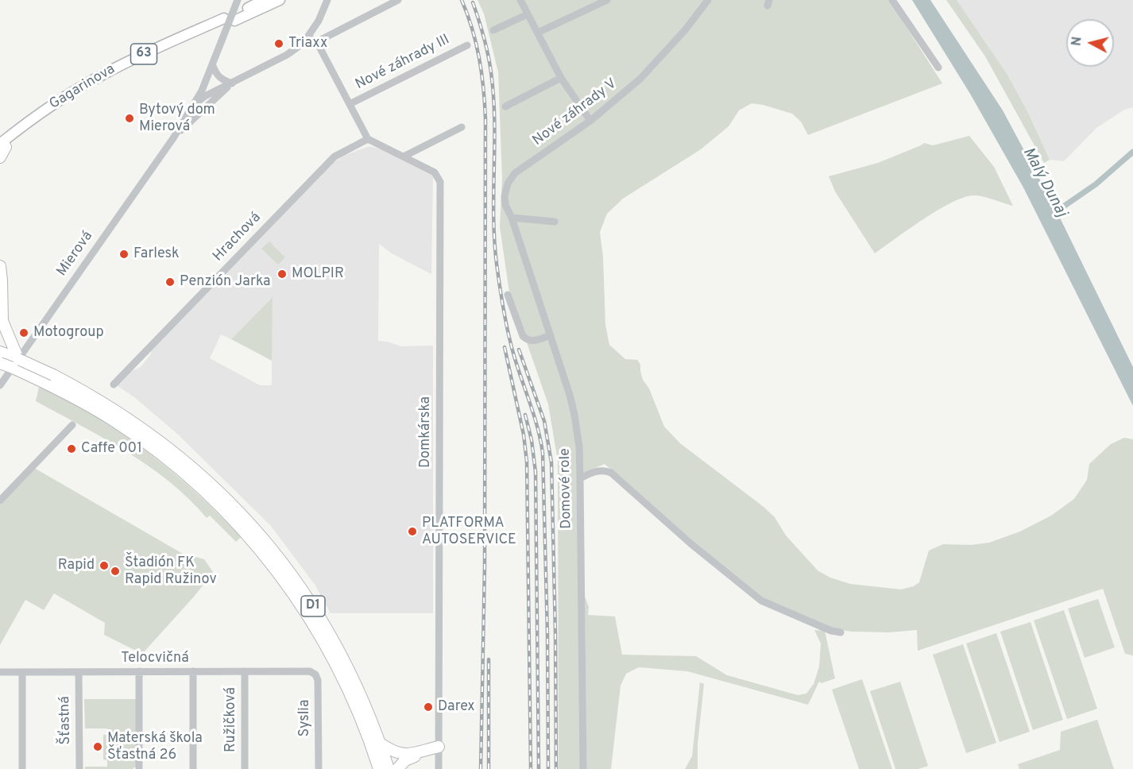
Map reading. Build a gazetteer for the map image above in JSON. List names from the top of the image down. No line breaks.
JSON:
{"streets":{"highway":["D1"],"main road":["63","Gagarinova"],"street":["Nové záhrady III","Nové záhrady V","Hrachová","Mierová","Domkárska","Domové role","Telocvičná","Syslia","Ružičková","Šťastná"]},"crossings":[["Nové záhrady V","Domové role"],["Hrachová","Domkárska"],["Telocvičná","Syslia"],["Telocvičná","Ružičková"],["Telocvičná","Šťastná"]],"water":["Malý Dunaj"],"places":["Triaxx","Bytový dom Mierová","Farlesk","MOLPIR","Penzión Jarka","Motogroup","Caffe 001","PLATFORMA AUTOSERVICE","Rapid","Štadión FK Rapid Ružinov","Darex","Materská škola Šťastná 26"],"north":"left"}
